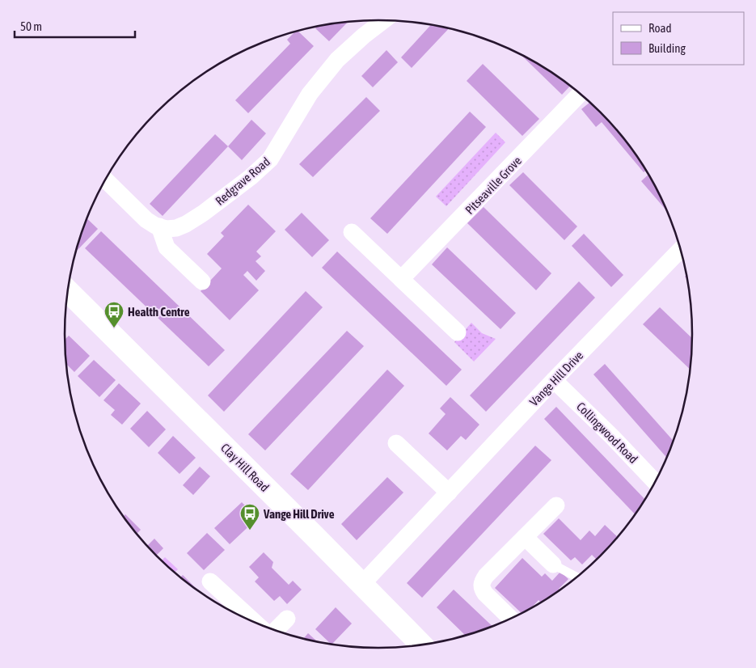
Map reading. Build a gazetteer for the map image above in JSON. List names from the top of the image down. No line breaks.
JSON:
{"streets":{"street":["Redgrave Road","Pitseaville Grove","Vange Hill Drive","Collingwood Road","Clay Hill Road"]},"crossings":[["Vange Hill Drive","Collingwood Road"],["Vange Hill Drive","Clay Hill Road"]],"places":{"bus stop":["Health Centre","Vange Hill Drive"]},"legend":["Road","Building"],"scale_bar":"50 m"}
